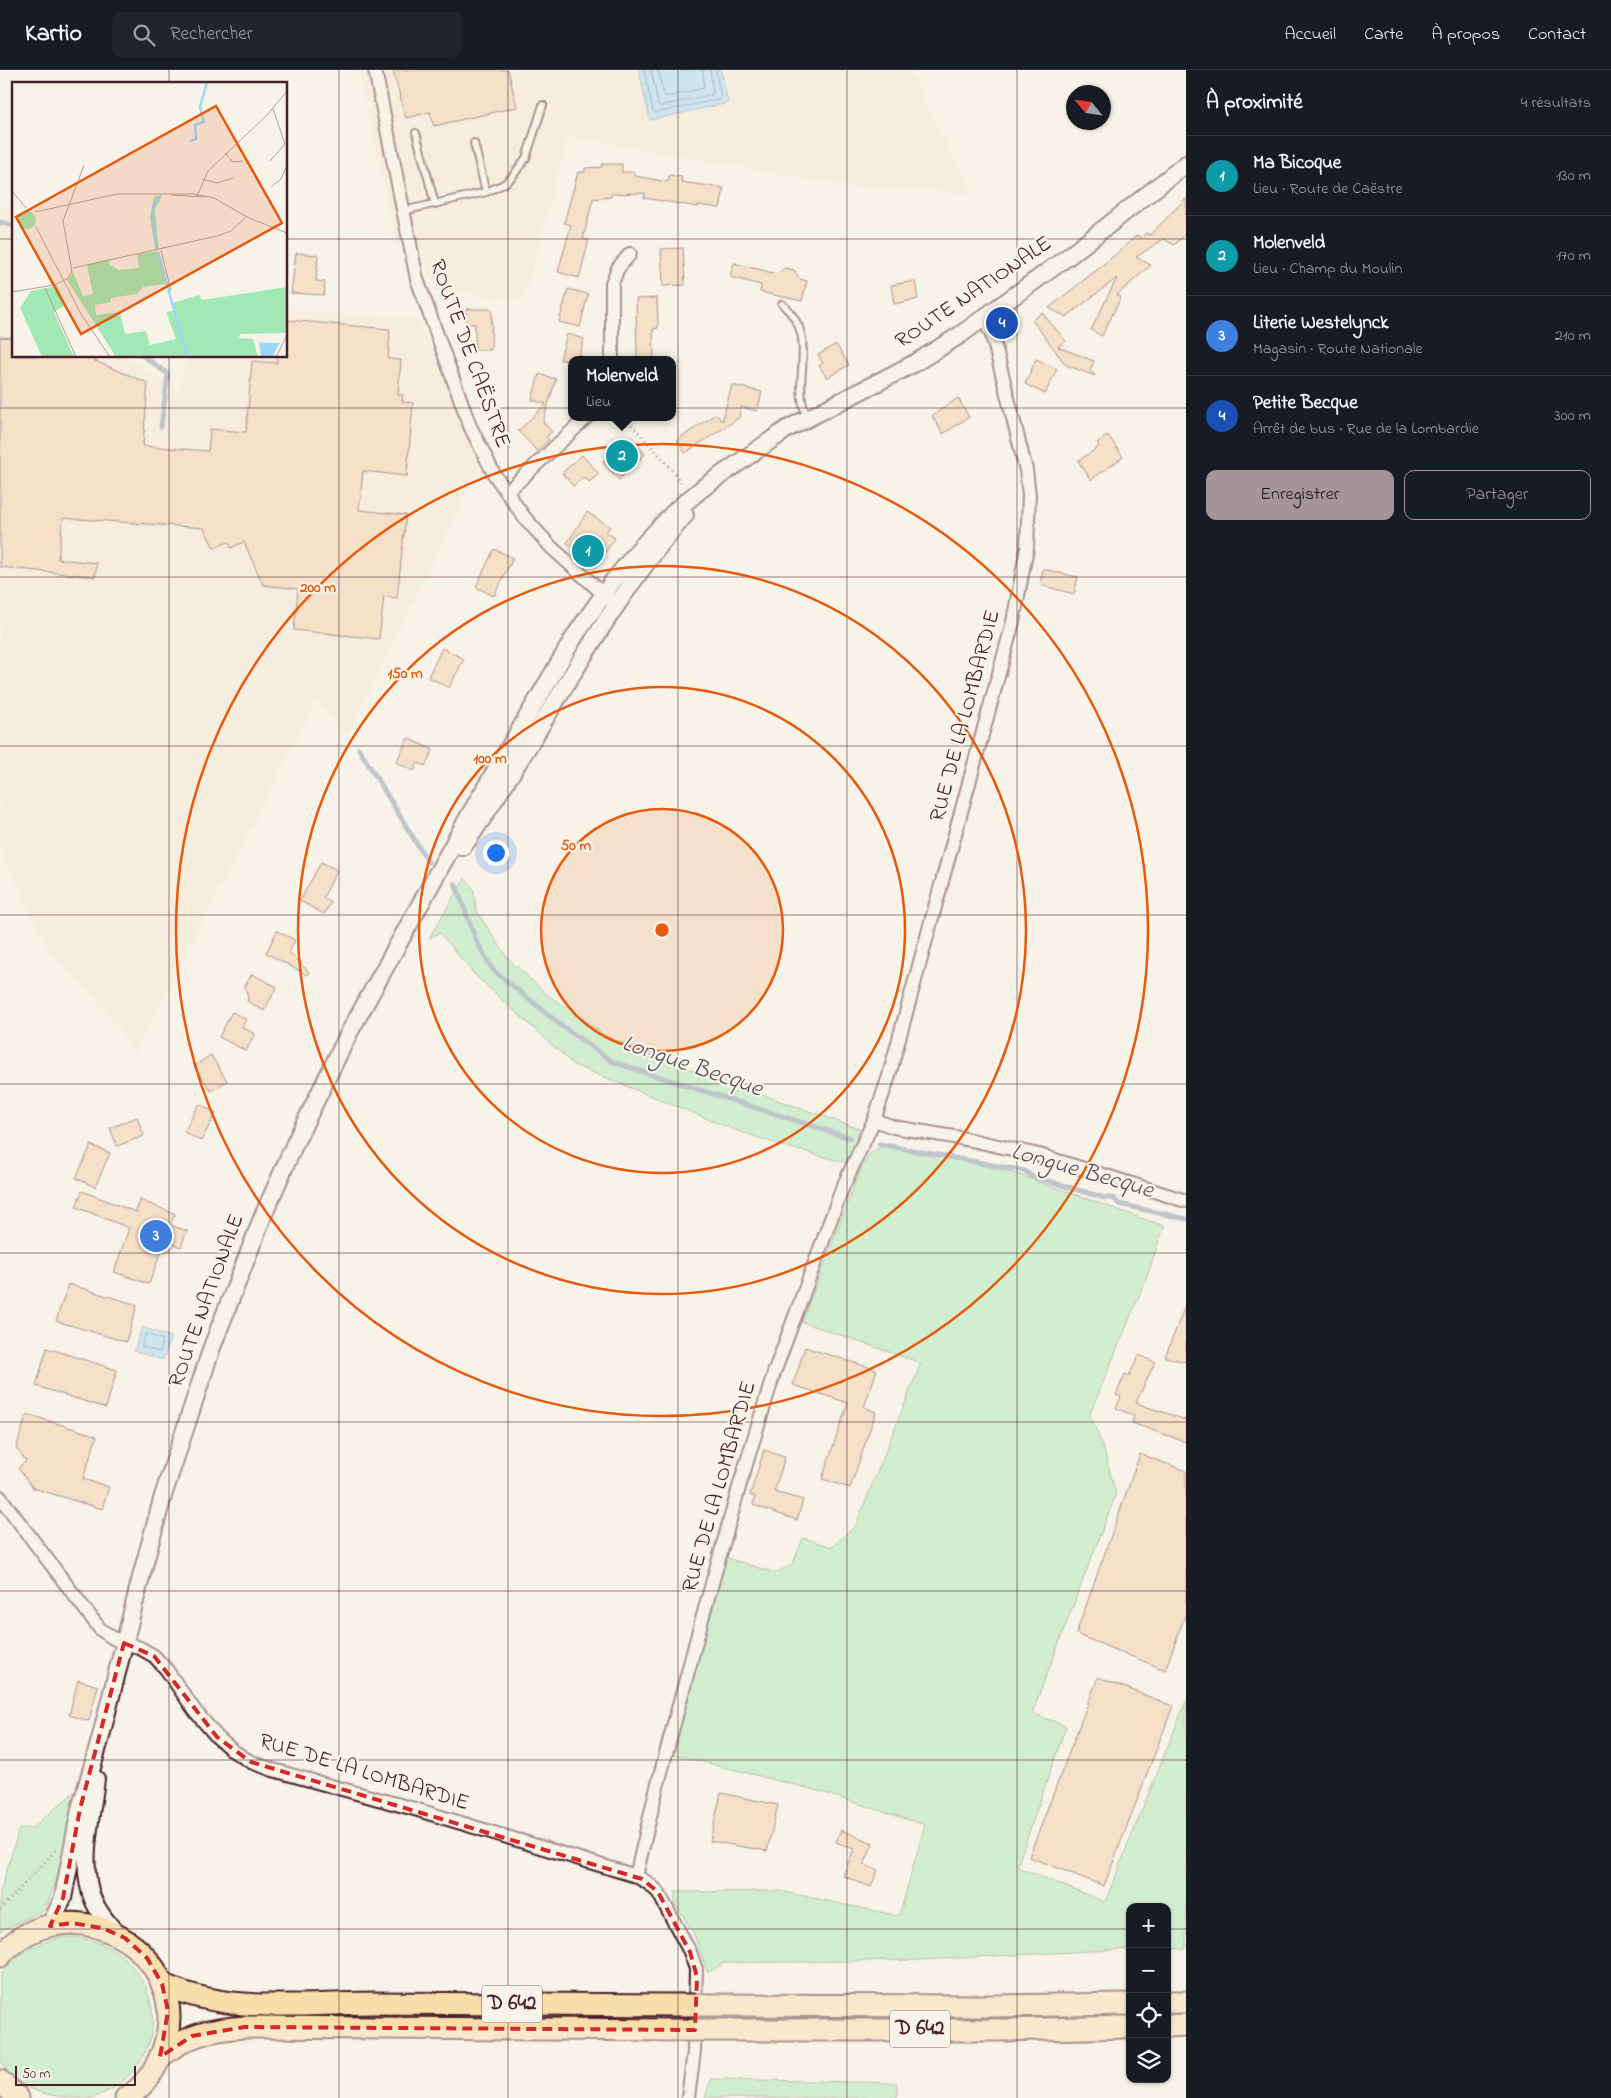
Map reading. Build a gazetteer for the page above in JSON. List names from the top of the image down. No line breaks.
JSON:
{"streets":{"highway":["D 642"],"street":["ROUTE NATIONALE","ROUTE DE CAËSTRE","RUE DE LA LOMBARDIE"]},"crossings":[["ROUTE NATIONALE","ROUTE DE CAËSTRE"],["ROUTE NATIONALE","RUE DE LA LOMBARDIE"]],"water":["Longue Becque"],"scale_bar":"50 m","north":"top left","page":{"header":"Kartio","search":"Rechercher","nav":["Accueil","Carte","À propos","Contact"],"heading":["À proximité","4 résultats"],"list":[{"mark":"1","name":"Ma Bicoque","note":"Lieu · Route de Caëstre","value":"130 m"},{"mark":"2","name":"Molenveld","note":"Lieu · Champ du Moulin","value":"170 m"},{"mark":"3","name":"Literie Westelynck","note":"Magasin · Route Nationale","value":"210 m"},{"mark":"4","name":"Petite Becque","note":"Arrêt de bus · Rue de la Lombardie","value":"300 m"}],"pins":["4","2","1","3"],"popup":["Molenveld","Lieu"],"buttons":["Enregistrer","Partager"],"map_buttons":["+","−"],"scale":"50 m"},"rings":["200 m","150 m","100 m","50 m"]}
